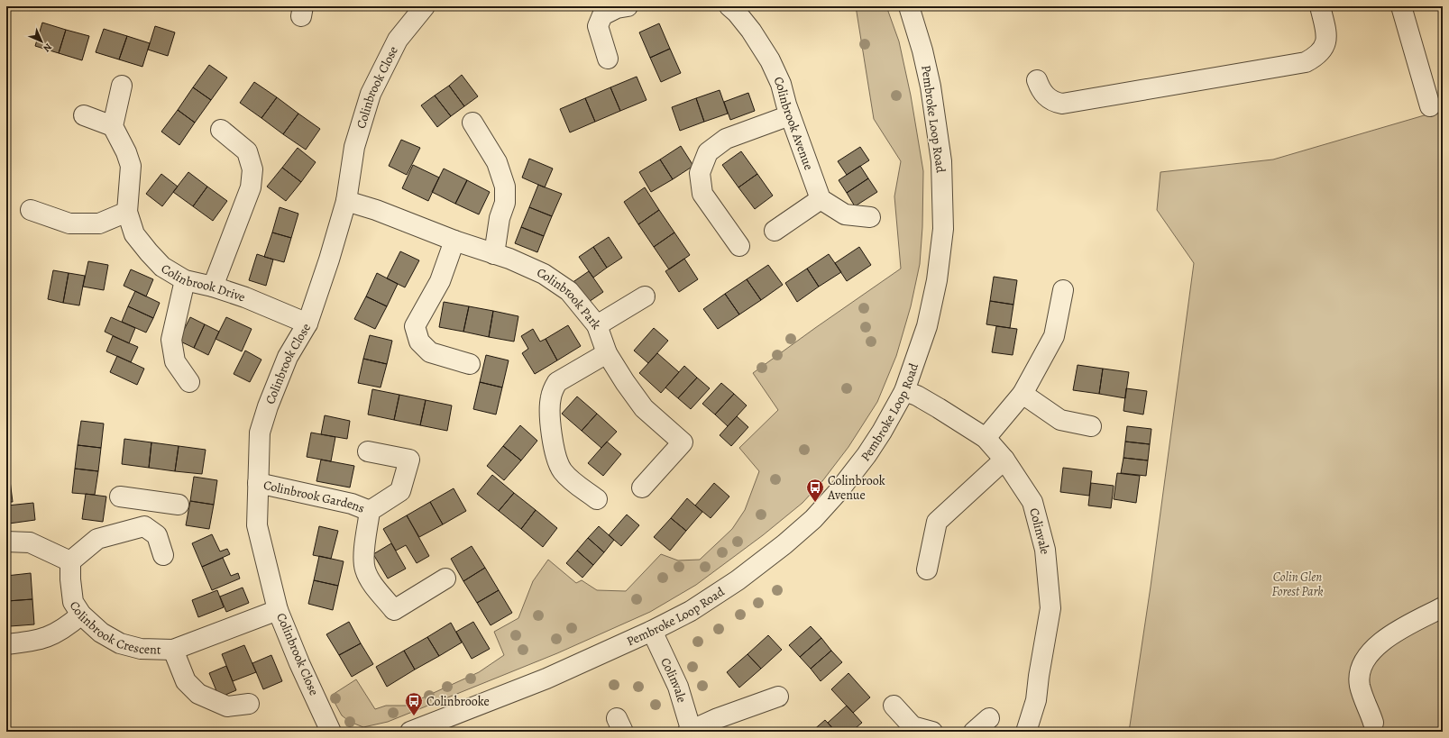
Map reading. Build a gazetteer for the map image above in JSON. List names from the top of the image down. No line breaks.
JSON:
{"streets":{"street":["Colinbrook Close","Pembroke Loop Road","Colinbrook Avenue","Colinbrook Drive","Colinbrook Park","Colinbrook Gardens","Colinvale","Colinbrook Crescent"]},"crossings":[["Colinbrook Close","Colinbrook Drive"],["Colinbrook Close","Colinbrook Park"],["Colinbrook Close","Colinbrook Gardens"],["Colinbrook Close","Colinbrook Crescent"],["Pembroke Loop Road","Colinvale"]],"parks":["Colin Glen Forest Park"],"places":{"bus stop":["Colinbrook Avenue","Colinbrooke"]},"north":"bottom right"}
